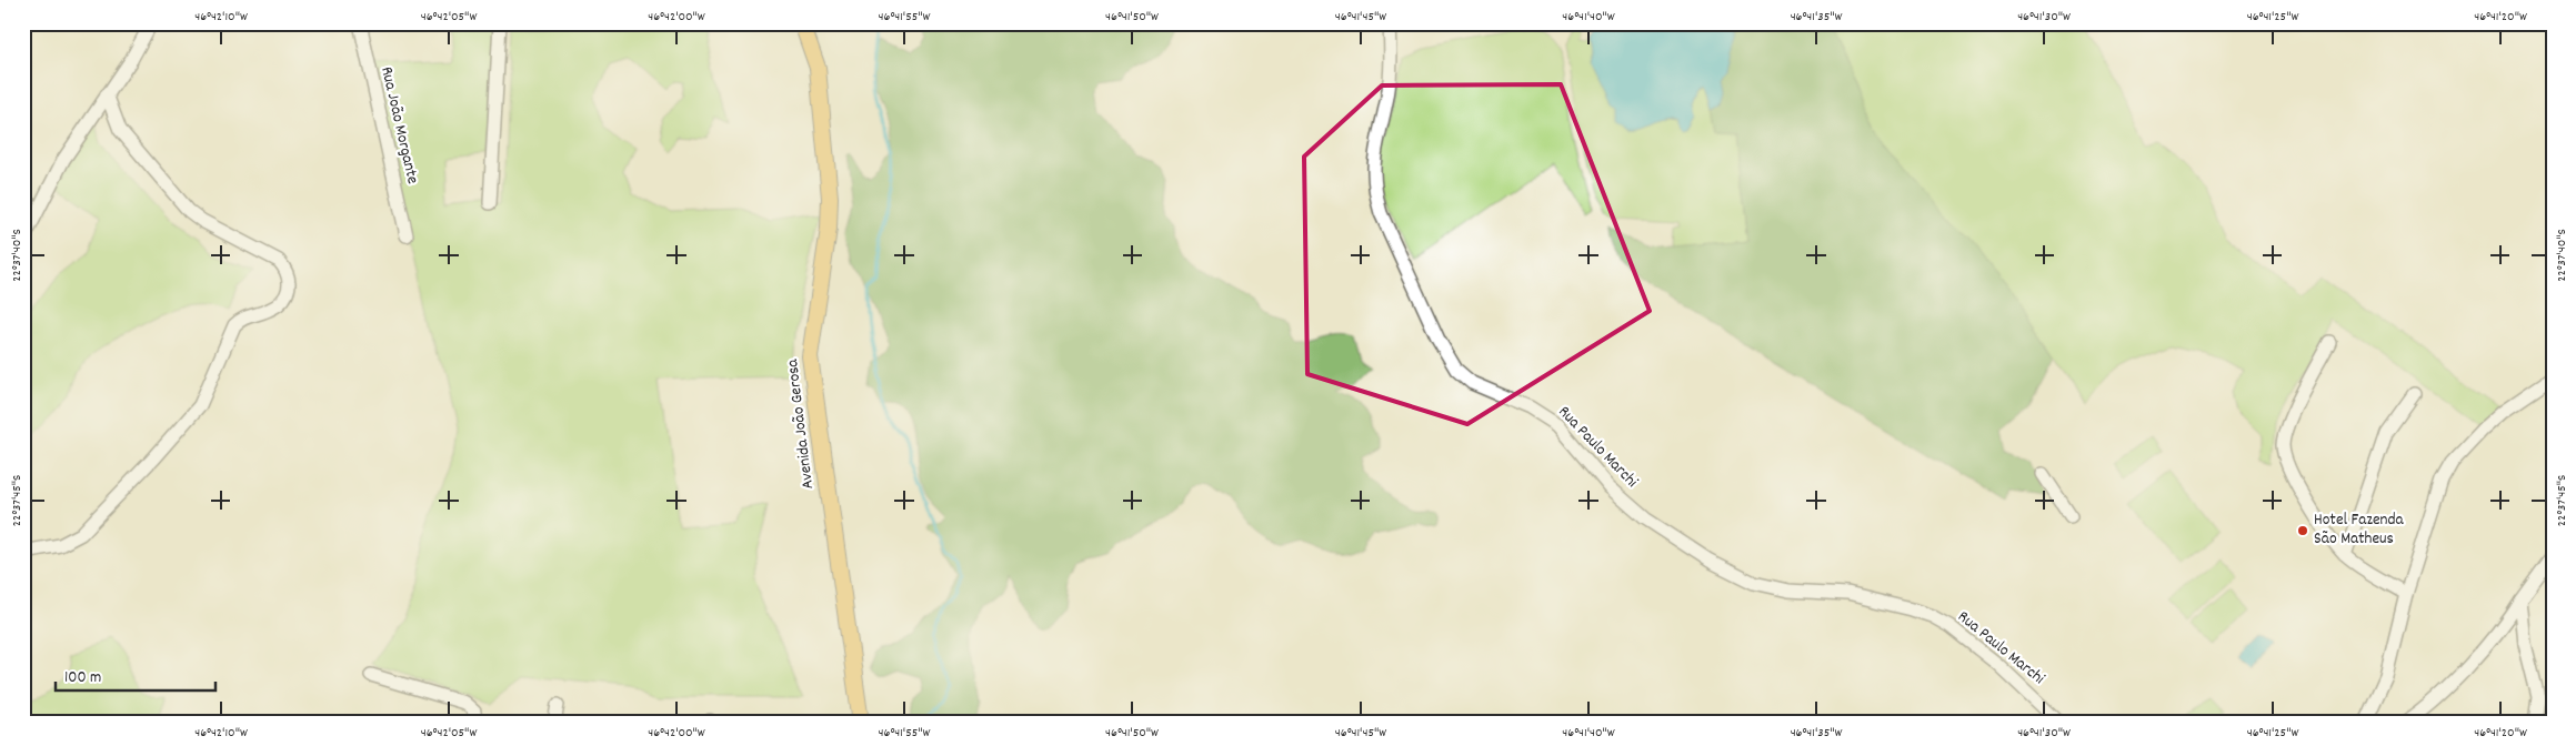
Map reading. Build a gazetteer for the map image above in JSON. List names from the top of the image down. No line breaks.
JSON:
{"streets":{"main road":["Avenida João Gerosa"],"street":["Rua João Morgante","Rua Paulo Marchi"]},"places":["Hotel Fazenda São Matheus"],"scale_bar":"100 m","coordinates":["46°42'10\"W","46°42'05\"W","46°42'00\"W","46°41'55\"W","46°41'50\"W","46°41'45\"W","46°41'40\"W","46°41'35\"W","46°41'30\"W","46°41'25\"W","46°41'20\"W","22°37'40\"S","22°37'45\"S"]}
